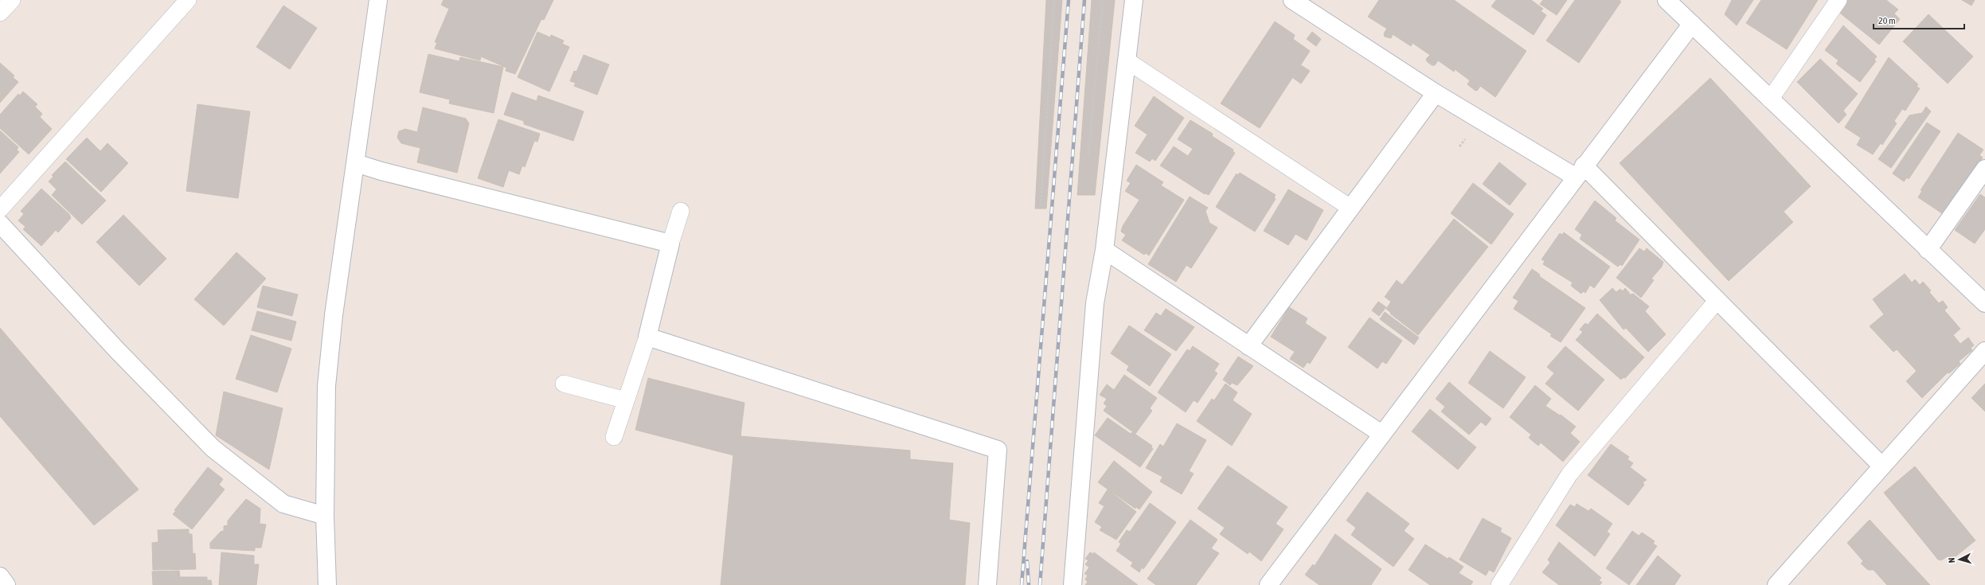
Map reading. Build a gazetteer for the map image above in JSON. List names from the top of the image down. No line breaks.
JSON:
{"scale_bar":"20 m","north":"left"}
